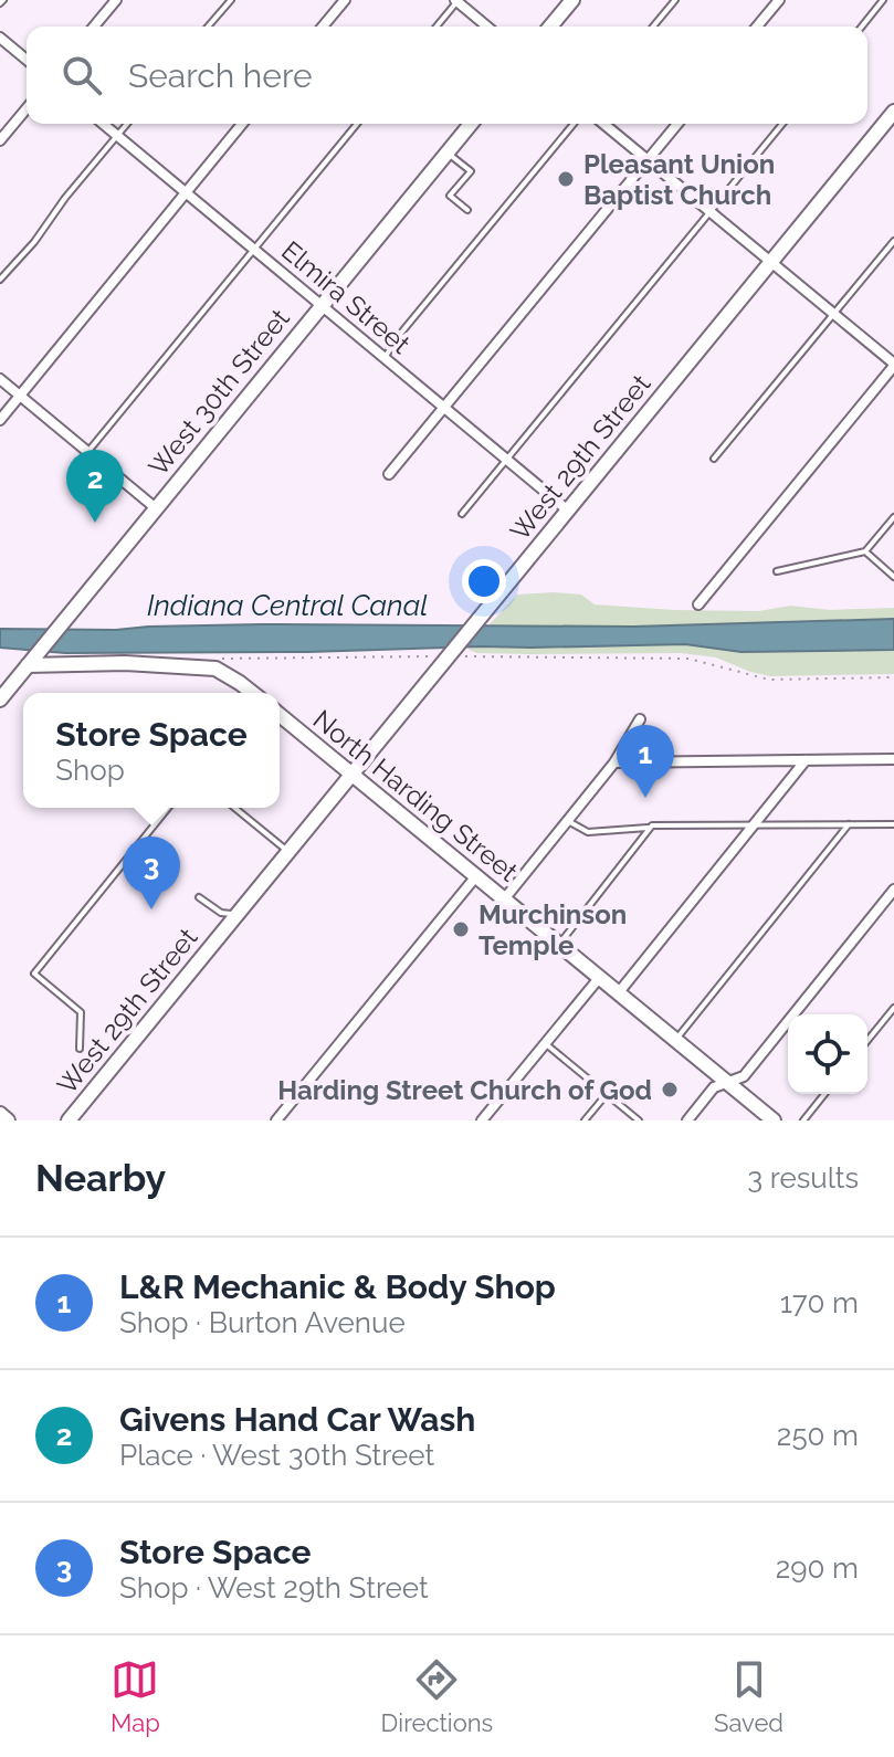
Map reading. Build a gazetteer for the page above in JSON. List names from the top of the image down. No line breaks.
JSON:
{"streets":{"main road":["West 30th Street","West 29th Street","North Harding Street"],"street":["Elmira Street"]},"crossings":[["Elmira Street","West 30th Street"],["Elmira Street","West 29th Street"],["West 29th Street","North Harding Street"]],"water":["Indiana Central Canal"],"places":["Pleasant Union Baptist Church","Murchinson Temple","Harding Street Church of God"],"page":{"search":"Search here","pins":["2","1","3"],"popup":["Store Space","Shop"],"heading":["Nearby","3 results"],"list":[{"mark":"1","name":"L&R Mechanic & Body Shop","note":"Shop · Burton Avenue","value":"170 m"},{"mark":"2","name":"Givens Hand Car Wash","note":"Place · West 30th Street","value":"250 m"},{"mark":"3","name":"Store Space","note":"Shop · West 29th Street","value":"290 m"}],"nav":["Map","Directions","Saved"]}}
